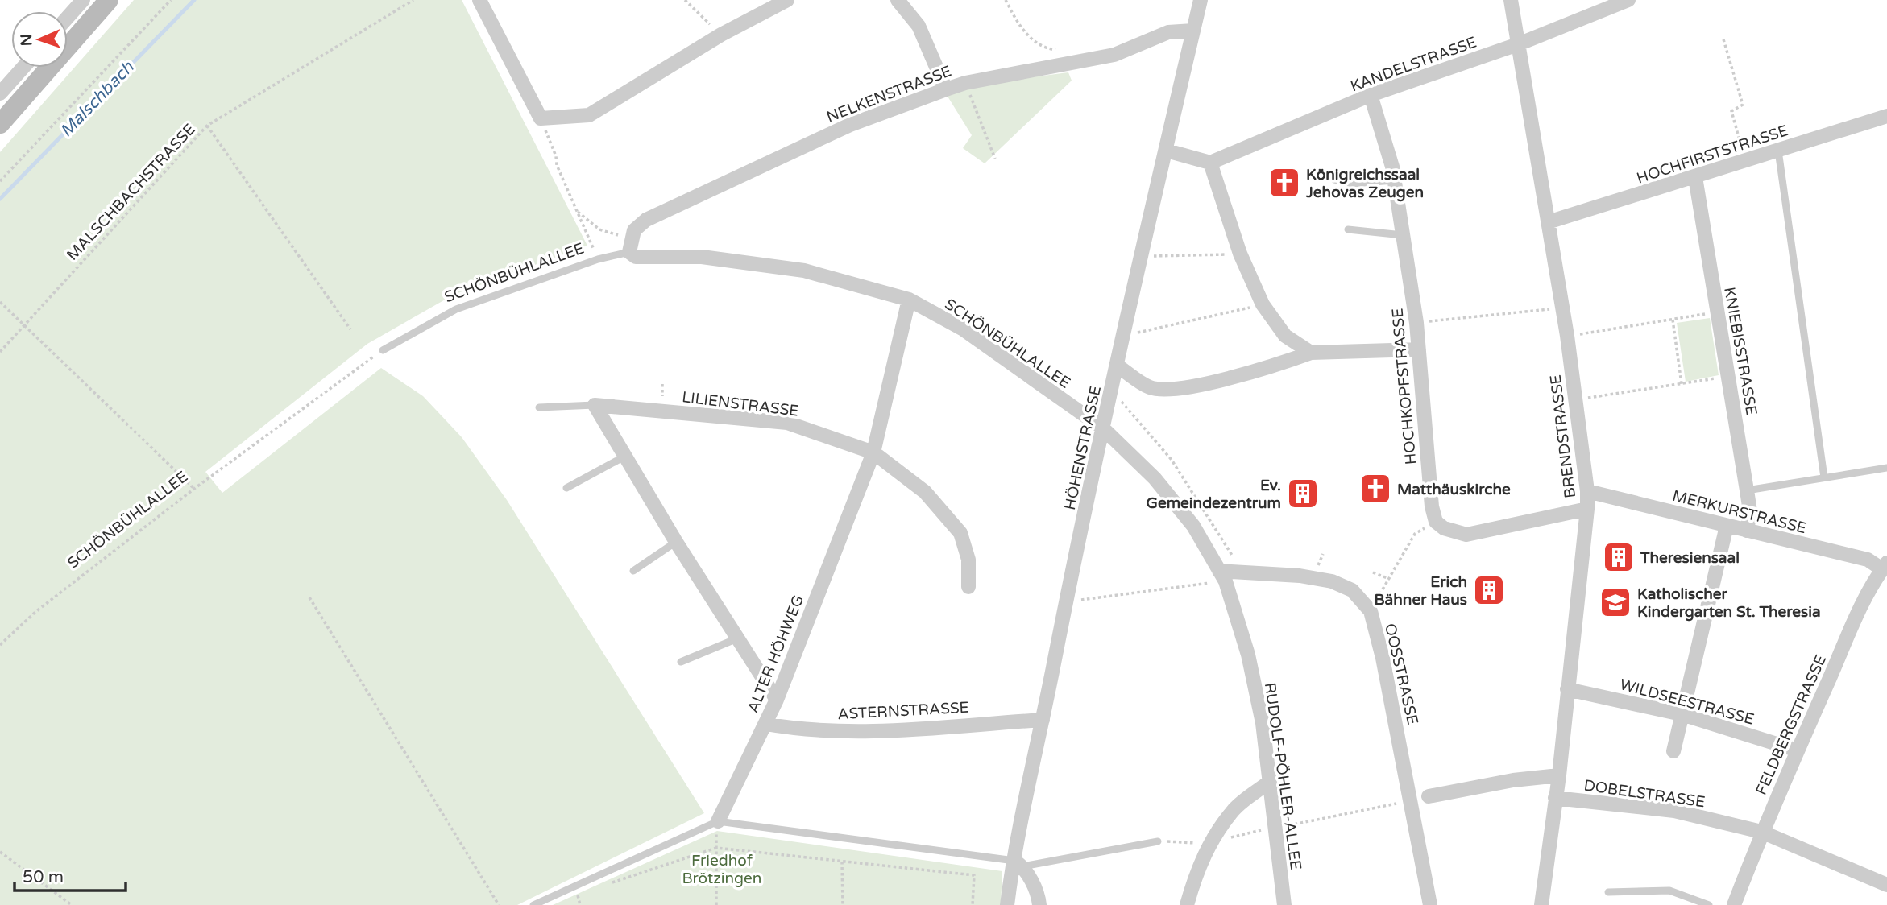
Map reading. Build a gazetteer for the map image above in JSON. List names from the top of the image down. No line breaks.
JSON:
{"streets":{"street":["KANDELSTRASSE","NELKENSTRASSE","HOCHFIRSTSTRASSE","SCHÖNBÜHLALLEE","KNIEBISSTRASSE","HOCHKOPFSTRASSE","LILIENSTRASSE","BRENDSTRASSE","HÖHENSTRASSE","MERKURSTRASSE","ALTER HÖHWEG","OOSSTRASSE","WILDSEESTRASSE","ASTERNSTRASSE","FELDBERGSTRASSE","RUDOLF-PÖHLER-ALLEE","DOBELSTRASSE"],"path":["MALSCHBACHSTRASSE"]},"crossings":[["KANDELSTRASSE","HOCHKOPFSTRASSE"],["KANDELSTRASSE","BRENDSTRASSE"],["NELKENSTRASSE","SCHÖNBÜHLALLEE"],["NELKENSTRASSE","HÖHENSTRASSE"],["HOCHFIRSTSTRASSE","KNIEBISSTRASSE"],["HOCHFIRSTSTRASSE","BRENDSTRASSE"],["SCHÖNBÜHLALLEE","HÖHENSTRASSE"],["SCHÖNBÜHLALLEE","ALTER HÖHWEG"],["SCHÖNBÜHLALLEE","RUDOLF-PÖHLER-ALLEE"],["KNIEBISSTRASSE","MERKURSTRASSE"],["LILIENSTRASSE","ALTER HÖHWEG"],["BRENDSTRASSE","MERKURSTRASSE"],["BRENDSTRASSE","WILDSEESTRASSE"],["BRENDSTRASSE","DOBELSTRASSE"],["HÖHENSTRASSE","ASTERNSTRASSE"],["HÖHENSTRASSE","RUDOLF-PÖHLER-ALLEE"],["MERKURSTRASSE","FELDBERGSTRASSE"],["ALTER HÖHWEG","ASTERNSTRASSE"],["OOSSTRASSE","RUDOLF-PÖHLER-ALLEE"],["WILDSEESTRASSE","FELDBERGSTRASSE"],["FELDBERGSTRASSE","DOBELSTRASSE"]],"water":["Malschbach"],"parks":["Friedhof Brötzingen"],"places":{"church":["Königreichssaal Jehovas Zeugen","Matthäuskirche"],"building":["Ev. Gemeindezentrum","Theresiensaal","Erich Bähner Haus"],"school or university":["Katholischer Kindergarten St. Theresia"]},"scale_bar":"50 m","north":"left"}
